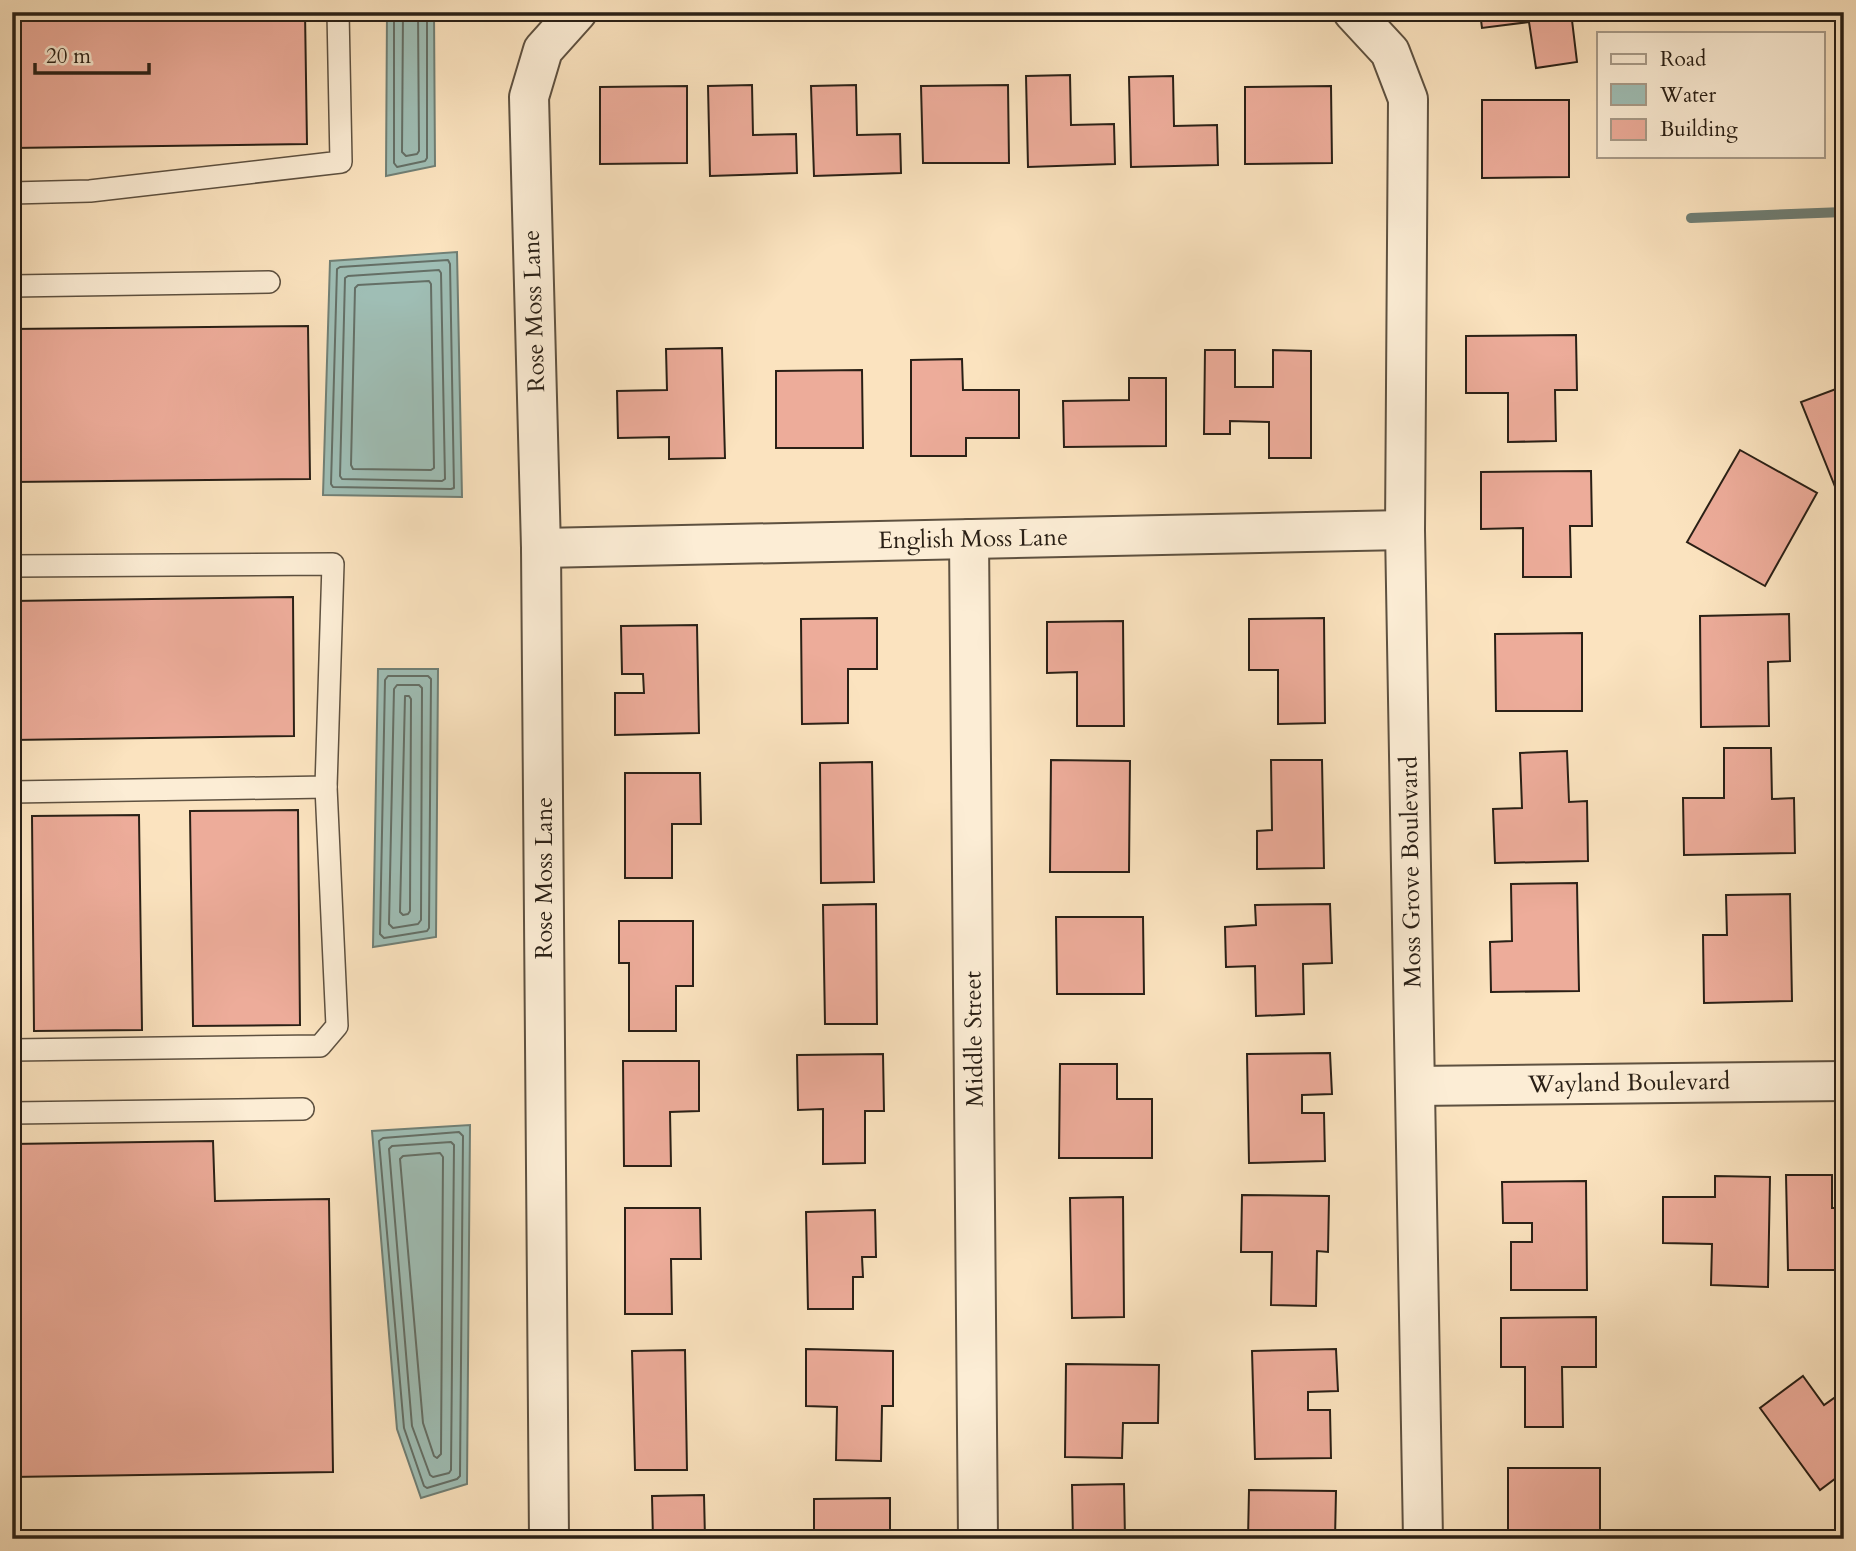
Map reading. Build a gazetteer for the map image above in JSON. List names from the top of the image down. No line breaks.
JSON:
{"streets":{"street":["Rose Moss Lane","English Moss Lane","Moss Grove Boulevard","Middle Street","Wayland Boulevard"]},"crossings":[["Rose Moss Lane","English Moss Lane"],["English Moss Lane","Moss Grove Boulevard"],["English Moss Lane","Middle Street"],["Moss Grove Boulevard","Wayland Boulevard"]],"legend":["Road","Water","Building"],"scale_bar":"20 m"}
